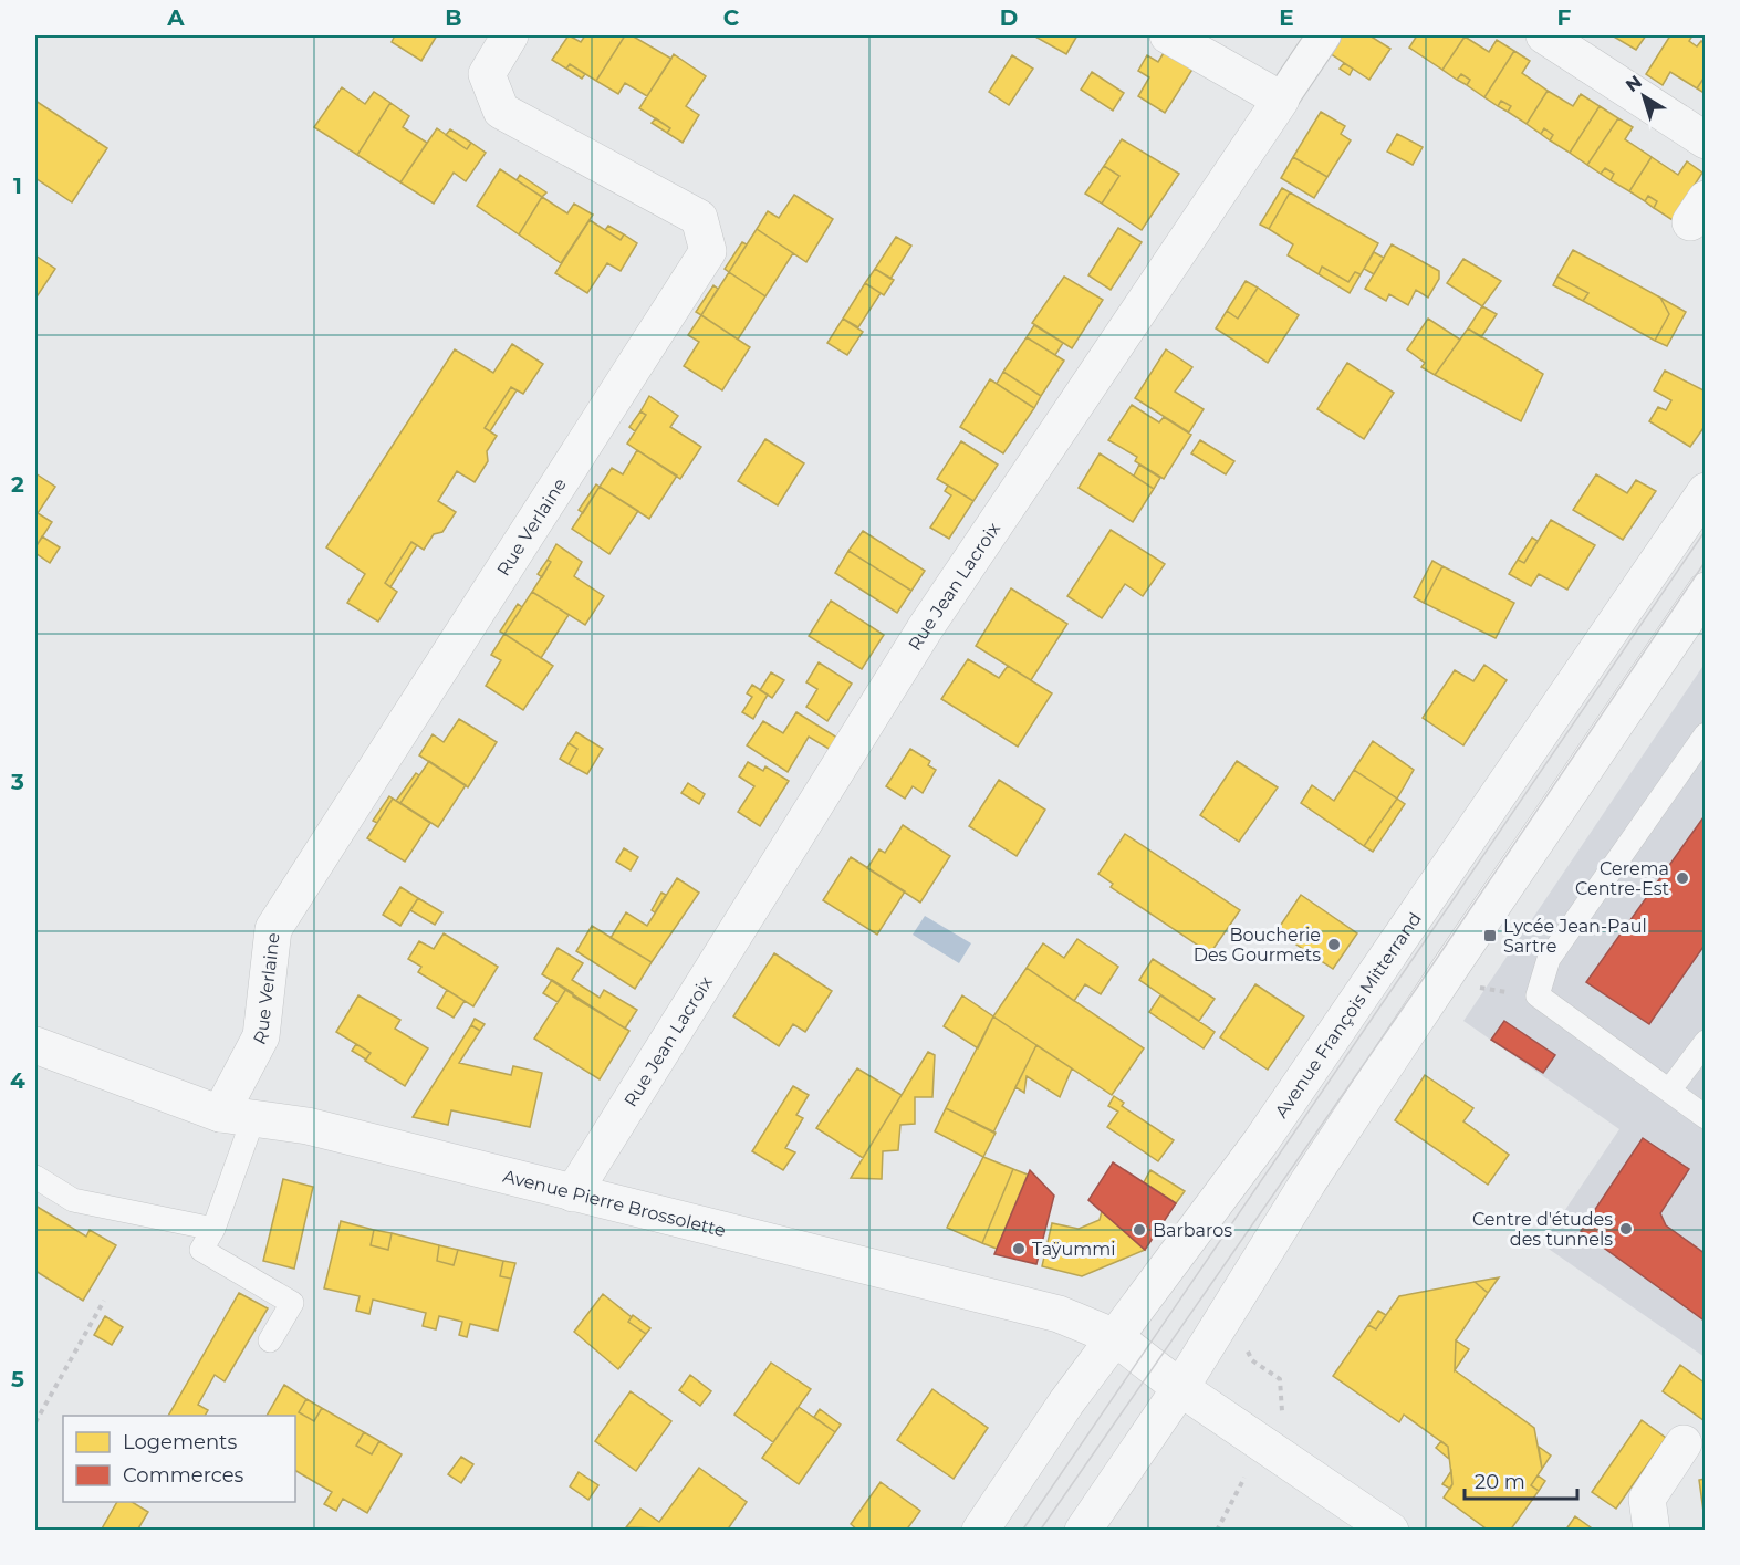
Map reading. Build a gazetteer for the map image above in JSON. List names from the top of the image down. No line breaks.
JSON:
{"streets":{"street":["Rue Verlaine","Rue Jean Lacroix","Avenue François Mitterrand","Avenue Pierre Brossolette"]},"crossings":[["Rue Verlaine","Avenue Pierre Brossolette"],["Rue Jean Lacroix","Avenue Pierre Brossolette"],["Avenue François Mitterrand","Avenue Pierre Brossolette"]],"places":{"other":["Cerema Centre-Est","Boucherie Des Gourmets","Centre d'études des tunnels","Barbaros","Taÿummi"],"transit":["Lycée Jean-Paul Sartre"]},"legend":["Logements","Commerces"],"scale_bar":"20 m","north":"top left","grid":{"columns":["A","B","C","D","E","F"],"rows":["1","2","3","4","5"]}}
